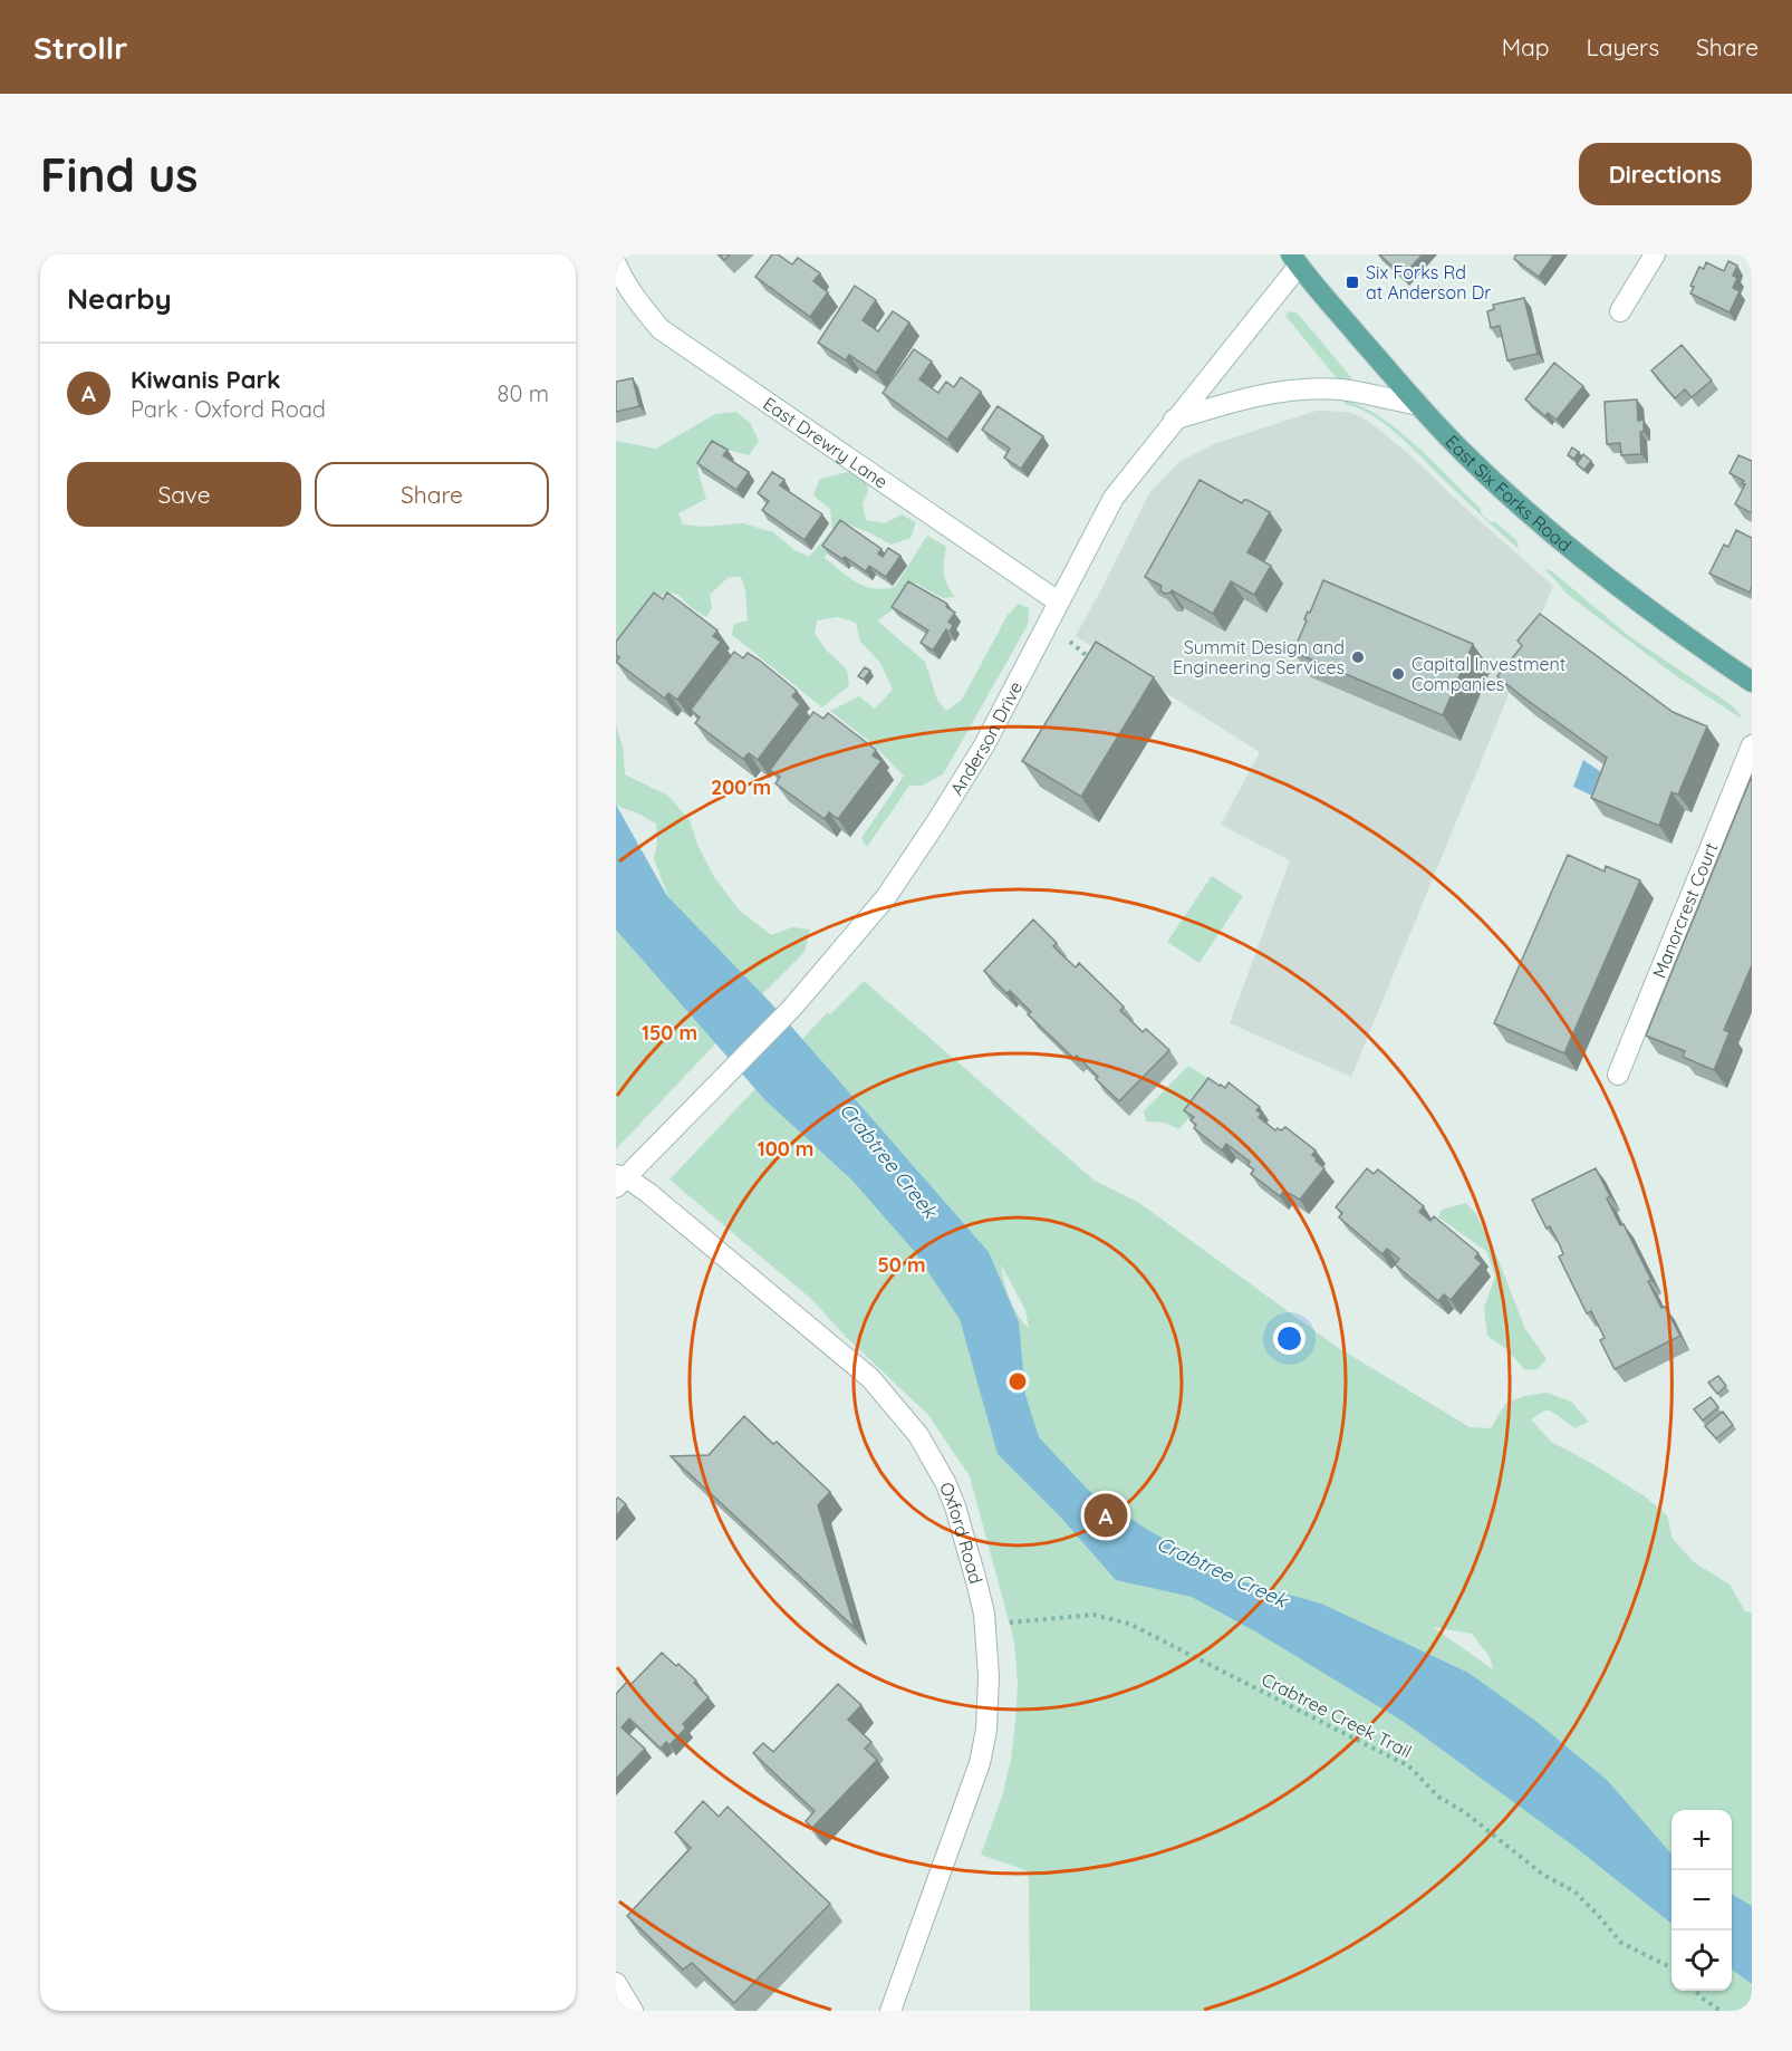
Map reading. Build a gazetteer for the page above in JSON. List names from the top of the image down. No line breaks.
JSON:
{"streets":{"main road":["East Six Forks Road"],"street":["East Drewry Lane","Anderson Drive","Manorcrest Court","Oxford Road"],"path":["Crabtree Creek Trail"]},"crossings":[["East Drewry Lane","Anderson Drive"],["East Six Forks Road","Anderson Drive"],["Anderson Drive","Oxford Road"]],"water":["Crabtree Creek"],"places":{"transit":["Six Forks Rd at Anderson Dr"],"other":["Summit Design and Engineering Services","Capital Investment Companies"]},"page":{"header":"Strollr","nav":["Map","Layers","Share"],"buttons":["Directions",["Save","Share"]],"title":"Find us","heading":"Nearby","list":[{"mark":"A","name":"Kiwanis Park","note":"Park · Oxford Road","value":"80 m"}],"pins":"A","map_buttons":["+","−"]},"rings":["200 m","150 m","100 m","50 m"]}
